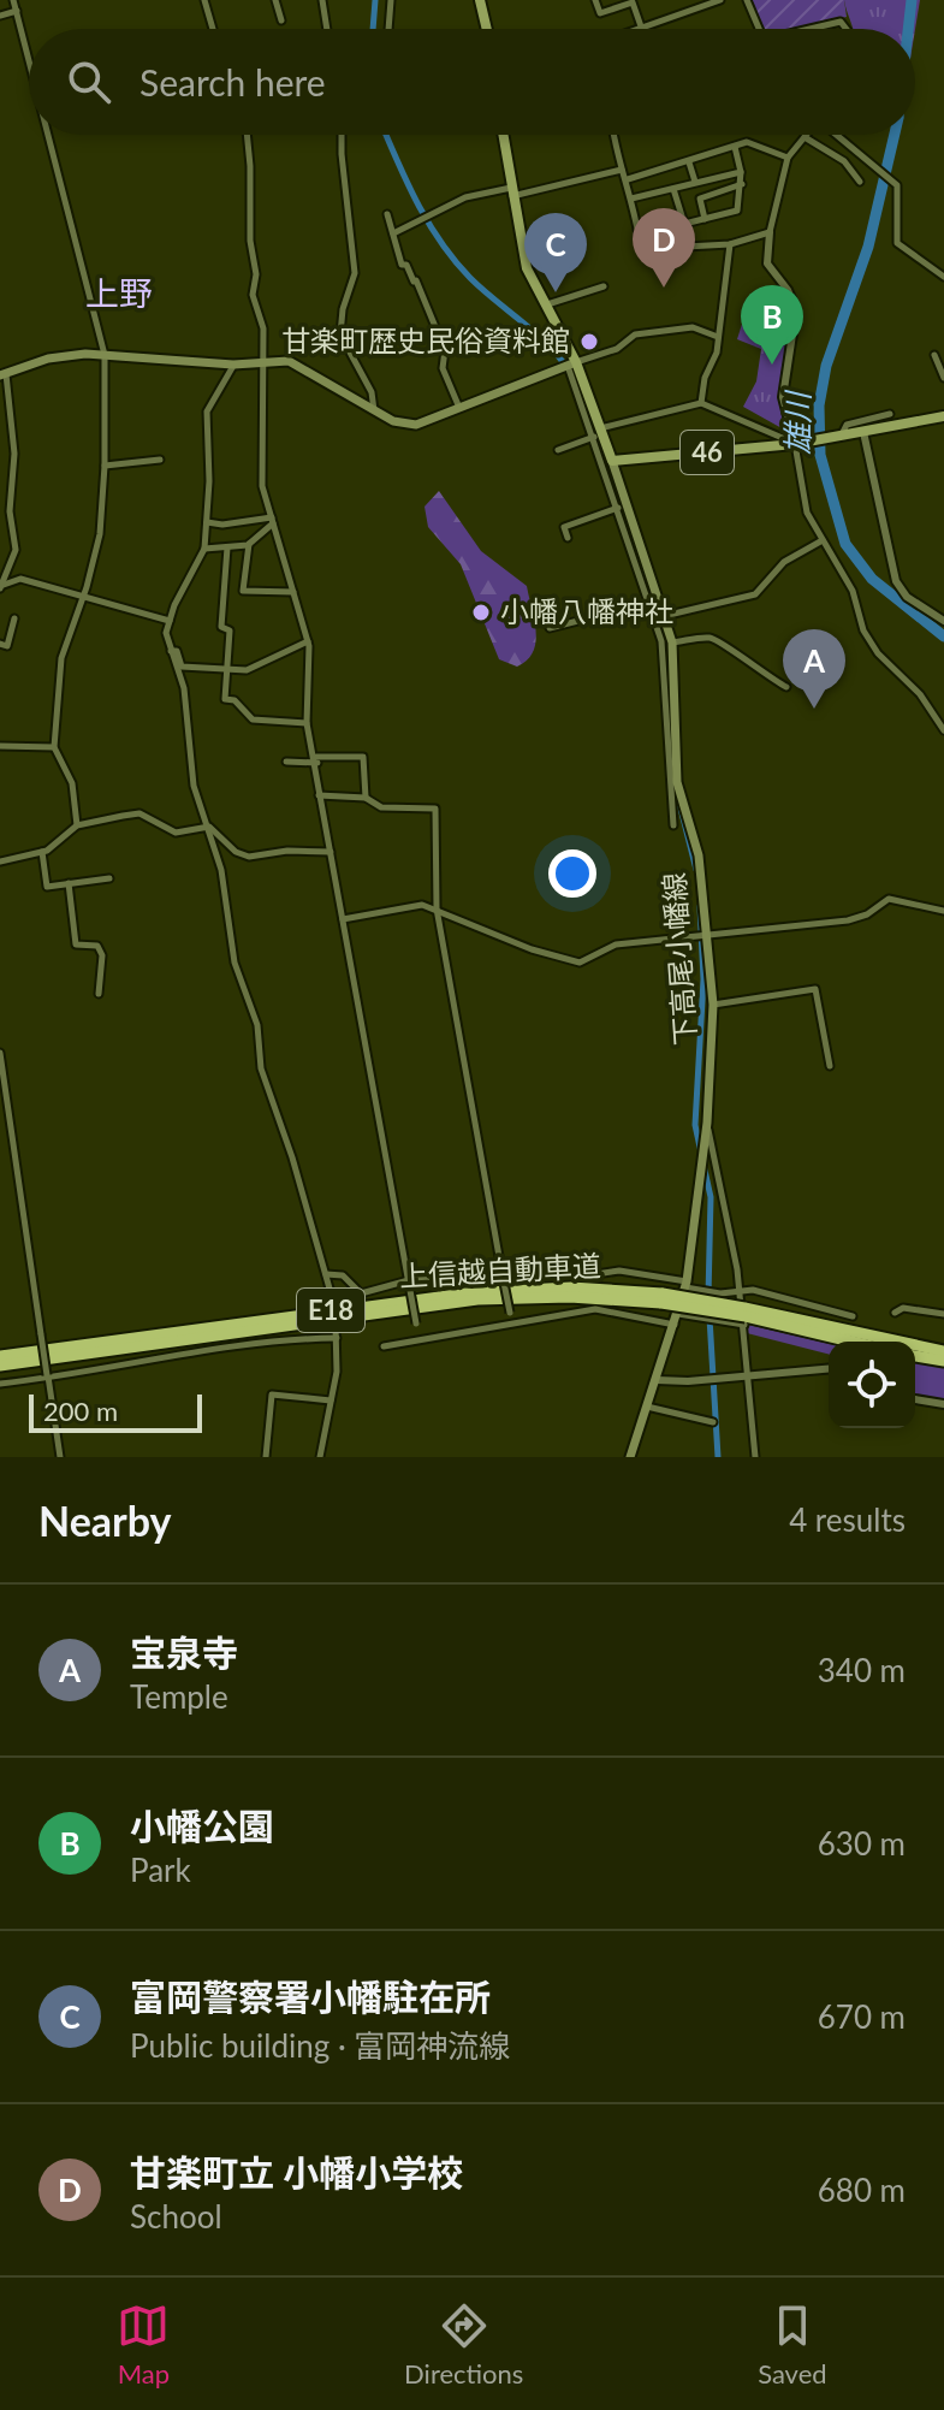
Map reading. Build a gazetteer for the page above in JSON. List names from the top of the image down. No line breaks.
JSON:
{"streets":{"highway":["上信越自動車道","E18"],"main road":["46","下高尾小幡線"]},"crossings":[["46","下高尾小幡線"]],"districts":["上野"],"water":["雄川"],"places":["甘楽町歴史民俗資料館","小幡八幡神社"],"scale_bar":"200 m","page":{"search":"Search here","pins":["D","C","B","A"],"scale":"200 m","heading":["Nearby","4 results"],"list":[{"mark":"A","name":"宝泉寺","note":"Temple","value":"340 m"},{"mark":"B","name":"小幡公園","note":"Park","value":"630 m"},{"mark":"C","name":"富岡警察署小幡駐在所","note":"Public building · 富岡神流線","value":"670 m"},{"mark":"D","name":"甘楽町立 小幡小学校","note":"School","value":"680 m"}],"nav":["Map","Directions","Saved"]}}
